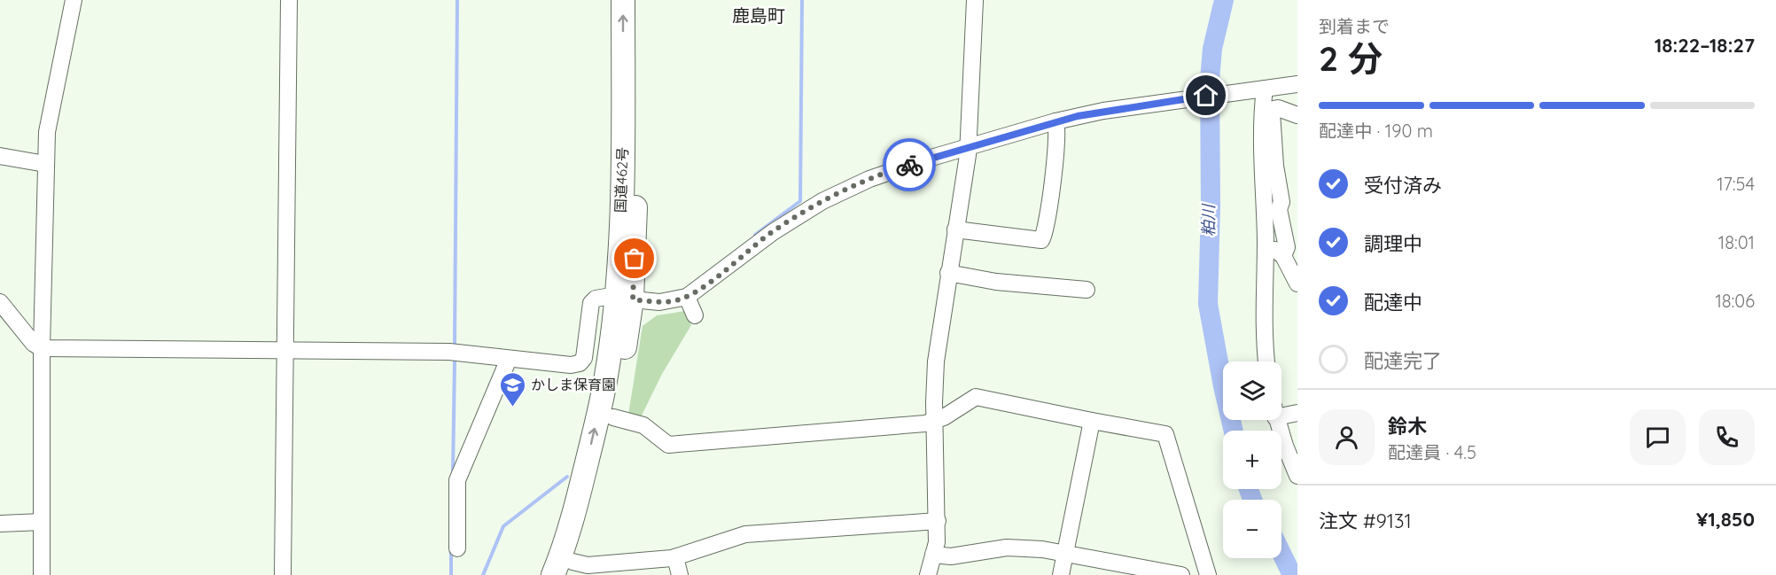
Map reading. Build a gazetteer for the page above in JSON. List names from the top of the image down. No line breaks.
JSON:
{"streets":{"highway":["国道462号"]},"districts":["鹿島町"],"water":["粕川"],"places":{"school or university":["かしま保育園"]},"page":{"heading":["2 分","到着まで","18:22–18:27"],"panel":["鈴木","配達員 · 4.5","注文 #9131","¥1,850"],"bar":"配達中 · 190 m","list":[["受付済み","17:54"],["調理中","18:01"],["配達中","18:06"],"配達完了"],"map_buttons":["+","−"]}}
